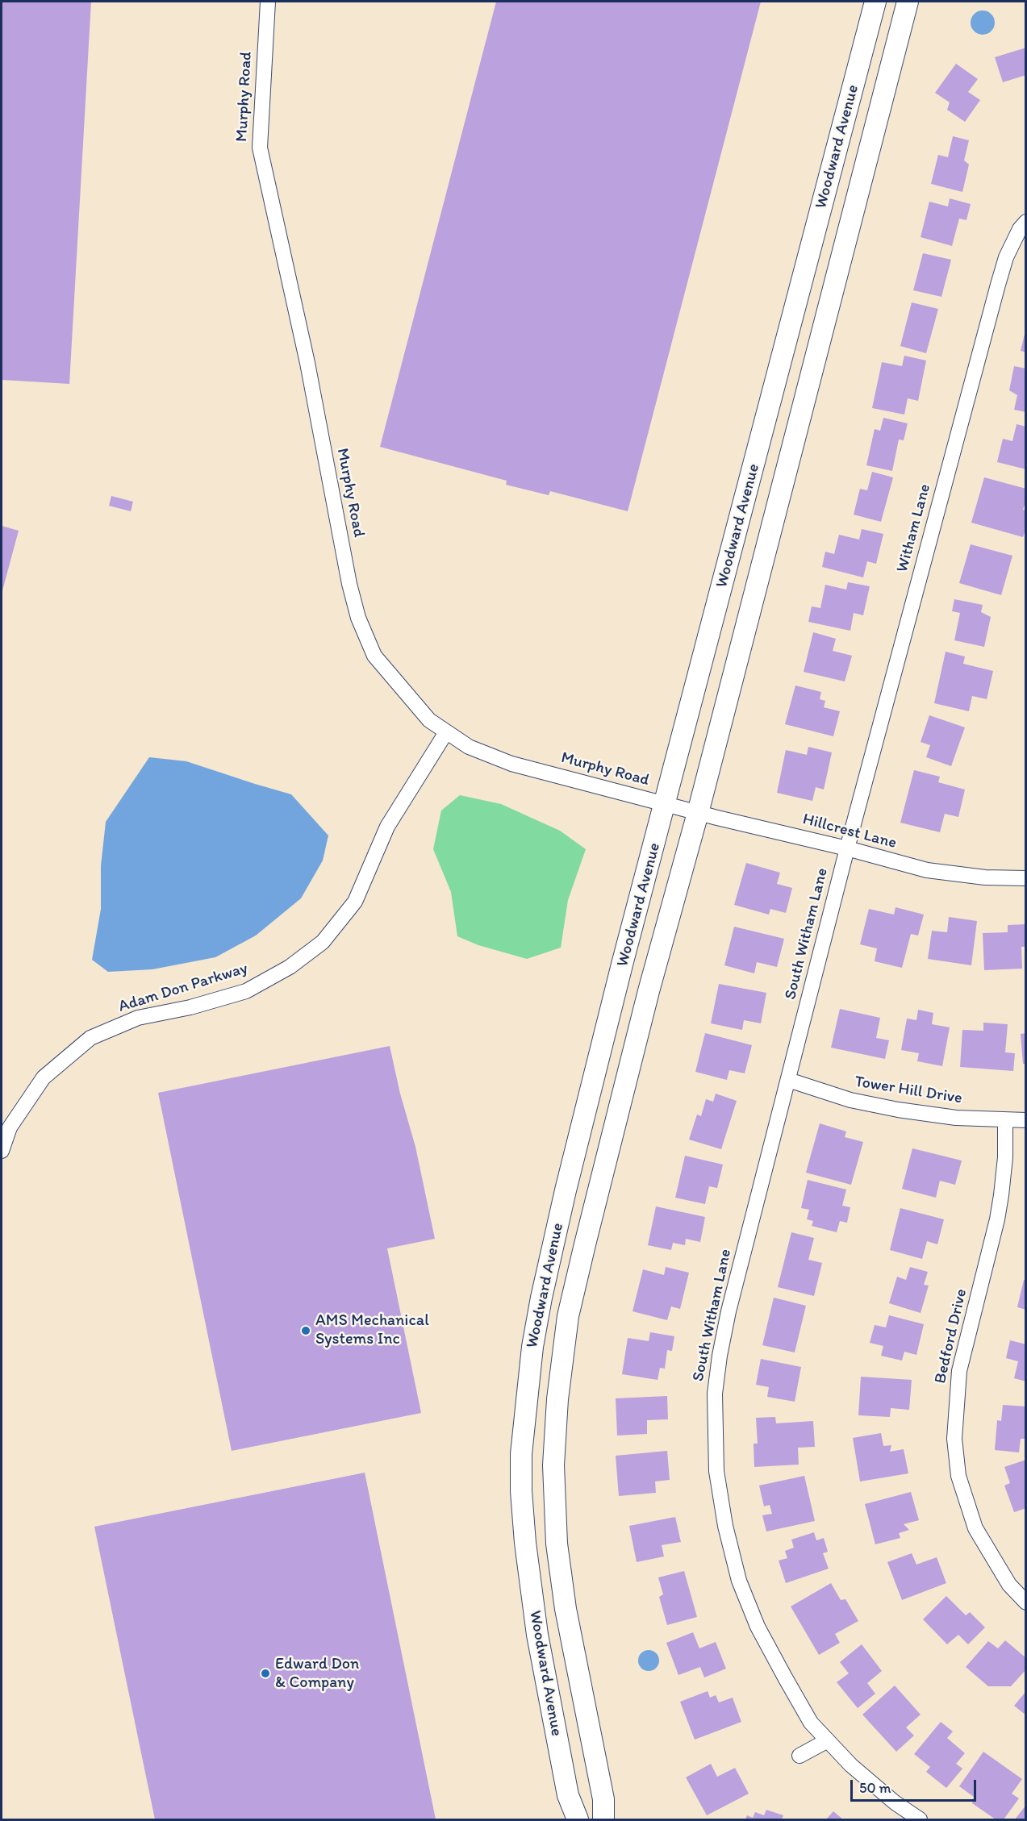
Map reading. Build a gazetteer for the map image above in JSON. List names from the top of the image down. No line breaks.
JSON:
{"streets":{"street":["Murphy Road","Woodward Avenue","Witham Lane","Hillcrest Lane","South Witham Lane","Adam Don Parkway","Tower Hill Drive","Bedford Drive"]},"crossings":[["Murphy Road","Woodward Avenue"],["Murphy Road","Hillcrest Lane"],["Murphy Road","Adam Don Parkway"],["Woodward Avenue","Hillcrest Lane"],["Witham Lane","Hillcrest Lane"],["Witham Lane","South Witham Lane"],["Hillcrest Lane","South Witham Lane"],["South Witham Lane","Tower Hill Drive"],["Tower Hill Drive","Bedford Drive"]],"places":["AMS Mechanical Systems Inc","Edward Don & Company"],"scale_bar":"50 m"}
